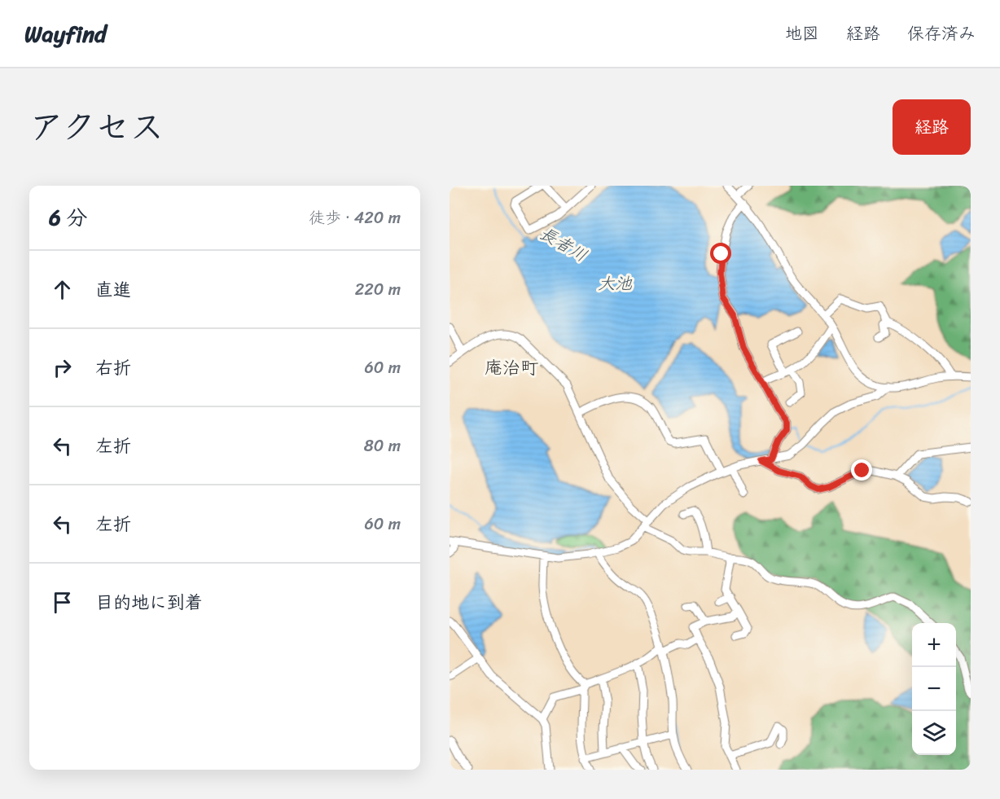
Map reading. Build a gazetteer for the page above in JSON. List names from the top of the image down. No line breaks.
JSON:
{"districts":["庵治町"],"water":["長者川","大池"],"page":{"header":"Wayfind","nav":["地図","経路","保存済み"],"title":"アクセス","buttons":"経路","heading":["6 分","徒歩 · 420 m"],"list":[["直進","220 m"],["右折","60 m"],["左折","80 m"],["左折","60 m"],"目的地に到着"],"map_buttons":["+","−"]}}
